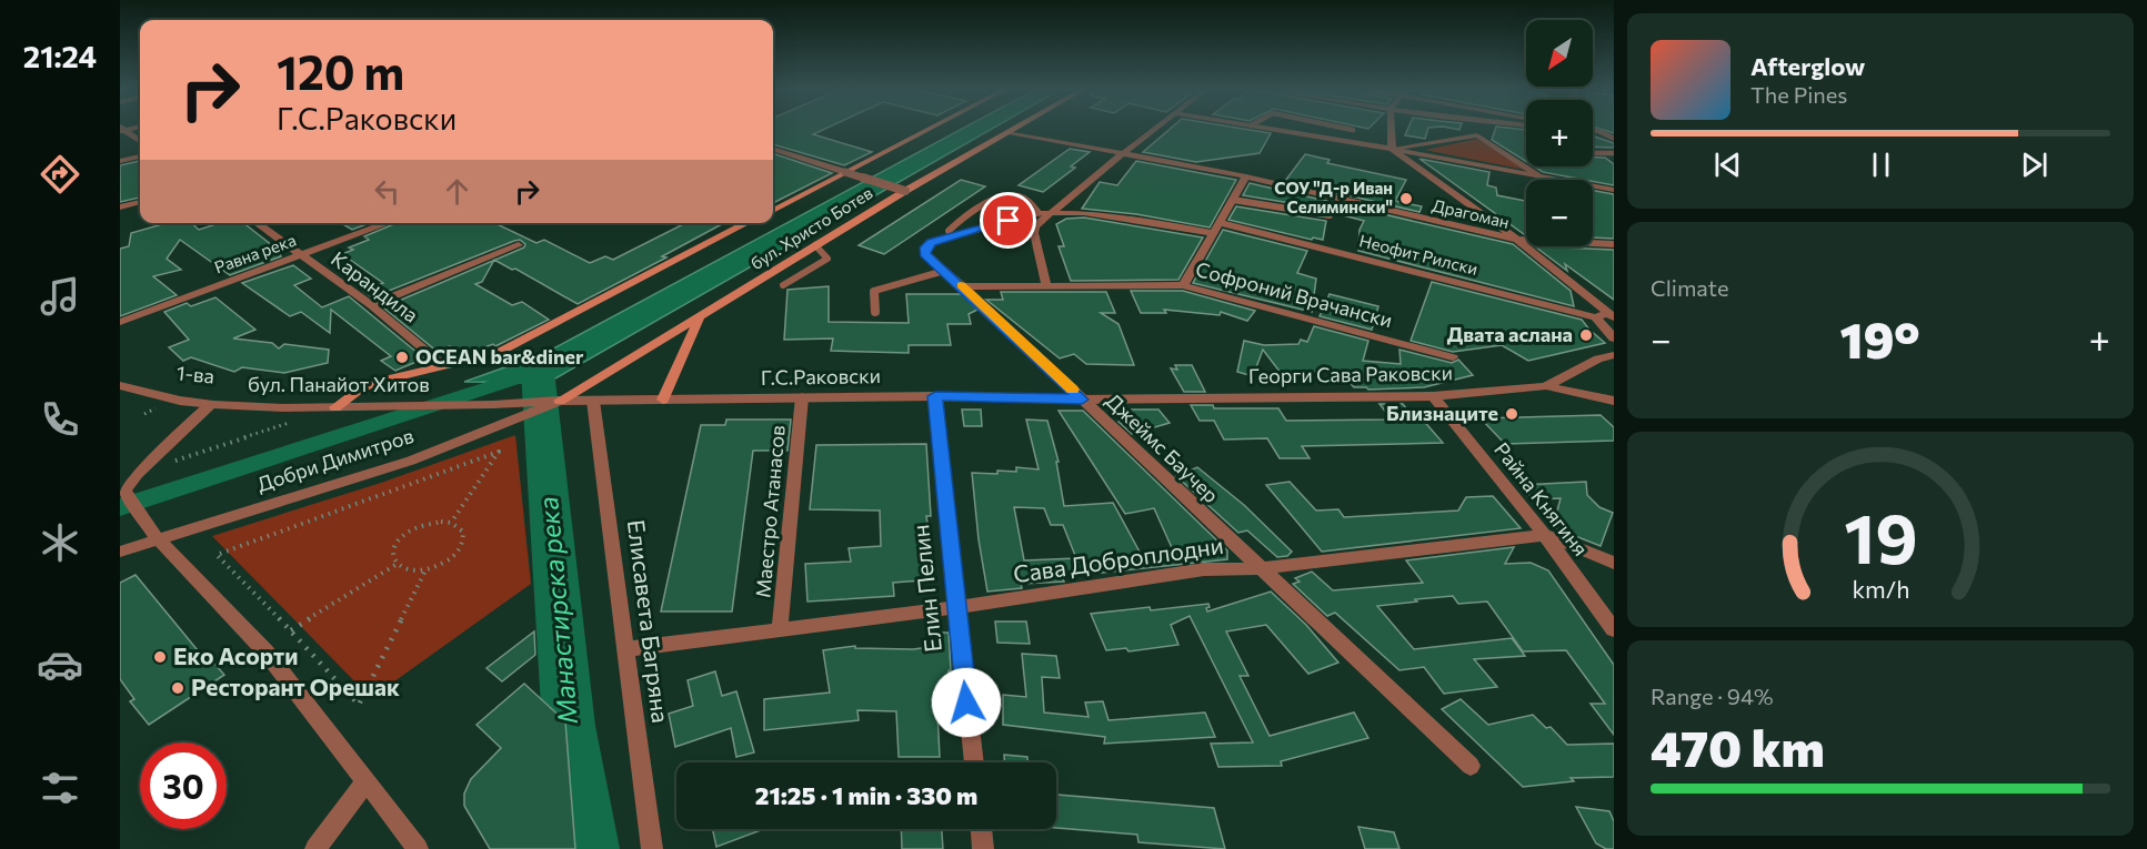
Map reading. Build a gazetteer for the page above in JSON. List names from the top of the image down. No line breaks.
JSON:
{"streets":{"main road":["бул. Христо Ботев"],"street":["Драгоман","Равна река","Неофит Рилски","Карандила","Софроний Врачански","Георги Сава Раковски","Г.С.Раковски","бул. Панайот Хитов","Джеймс Баучер","Добри Димитров","Райна Княгиня","Маестро Атанасов","Сава Доброплодни","Елин Пелин","Елисавета Багряна"]},"crossings":[["Драгоман","бул. Христо Ботев"],["бул. Христо Ботев","Карандила"],["бул. Христо Ботев","Г.С.Раковски"],["бул. Христо Ботев","бул. Панайот Хитов"],["бул. Христо Ботев","Добри Димитров"],["Равна река","Карандила"],["Софроний Врачански","Джеймс Баучер"],["Георги Сава Раковски","Г.С.Раковски"],["Георги Сава Раковски","Джеймс Баучер"],["Георги Сава Раковски","Райна Княгиня"],["Г.С.Раковски","бул. Панайот Хитов"],["Г.С.Раковски","Джеймс Баучер"],["Г.С.Раковски","Добри Димитров"],["Г.С.Раковски","Маестро Атанасов"],["Г.С.Раковски","Елин Пелин"],["Г.С.Раковски","Елисавета Багряна"],["бул. Панайот Хитов","Добри Димитров"],["Джеймс Баучер","Сава Доброплодни"],["Райна Княгиня","Сава Доброплодни"],["Маестро Атанасов","Сава Доброплодни"],["Сава Доброплодни","Елин Пелин"],["Сава Доброплодни","Елисавета Багряна"]],"water":["Манастирска река"],"places":["СОУ \"Д-р Иван Селимински\"","Двата аслана","OCEAN bar&diner","Близнаците","Еко Асорти","Ресторант Орешак"],"north":"bottom left","page":{"tabs":"21:24","map_buttons":["+","−"],"turn":["120 m","Г.С.Раковски"],"song":["Afterglow","The Pines"],"tile":["Climate",["Range · 94%","470 km"]],"heat":["−","19°","+"],"limit":"30","trip":"21:25 · 1 min · 330 m","gauge":["19","km/h"]}}
